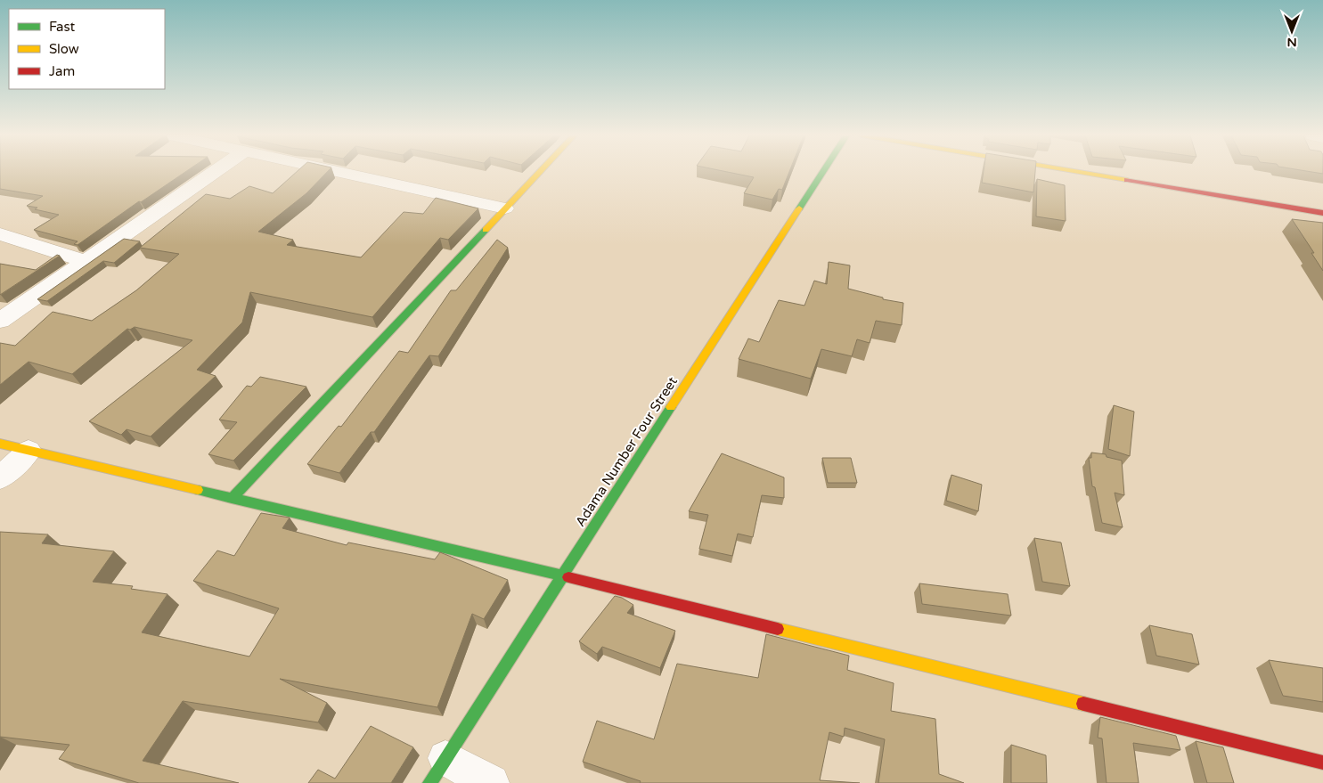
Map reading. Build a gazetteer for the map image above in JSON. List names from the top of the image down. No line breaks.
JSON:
{"streets":{"street":["Adama Number Four Street"]},"legend":["Fast","Slow","Jam"],"north":"bottom"}
